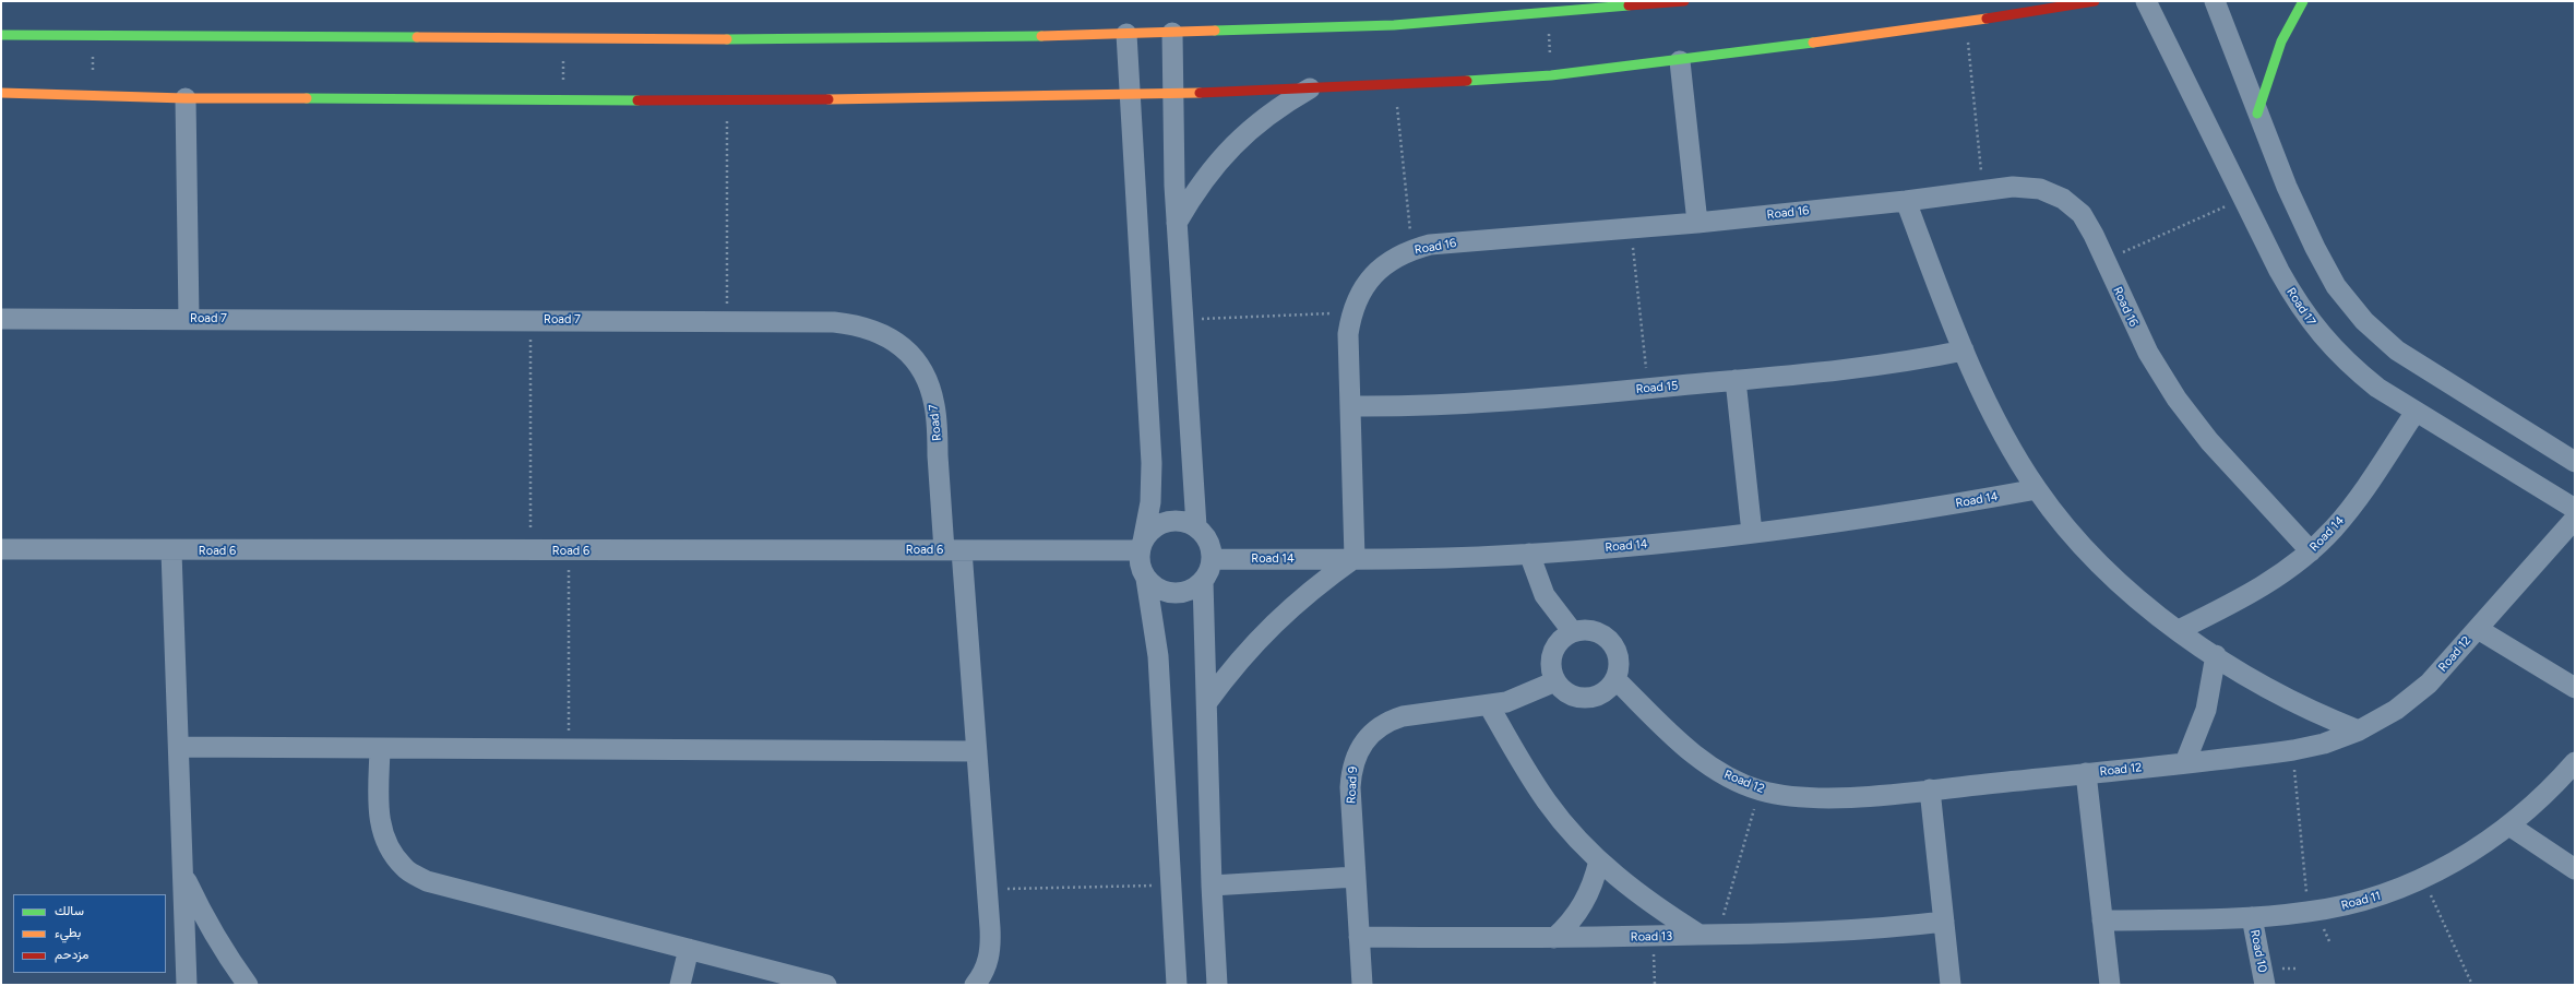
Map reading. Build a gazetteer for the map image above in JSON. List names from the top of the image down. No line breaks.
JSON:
{"streets":{"street":["Road 16","Road 17","Road 7","Road 15","Road 14","Road 6","Road 12","Road 9","Road 11","Road 13","Road 10"]},"crossings":[["Road 16","Road 15"],["Road 16","Road 14"],["Road 17","Road 14"],["Road 7","Road 6"],["Road 14","Road 6"],["Road 12","Road 9"],["Road 9","Road 13"],["Road 11","Road 10"]],"legend":["سالك","بطيء","مزدحم"]}
